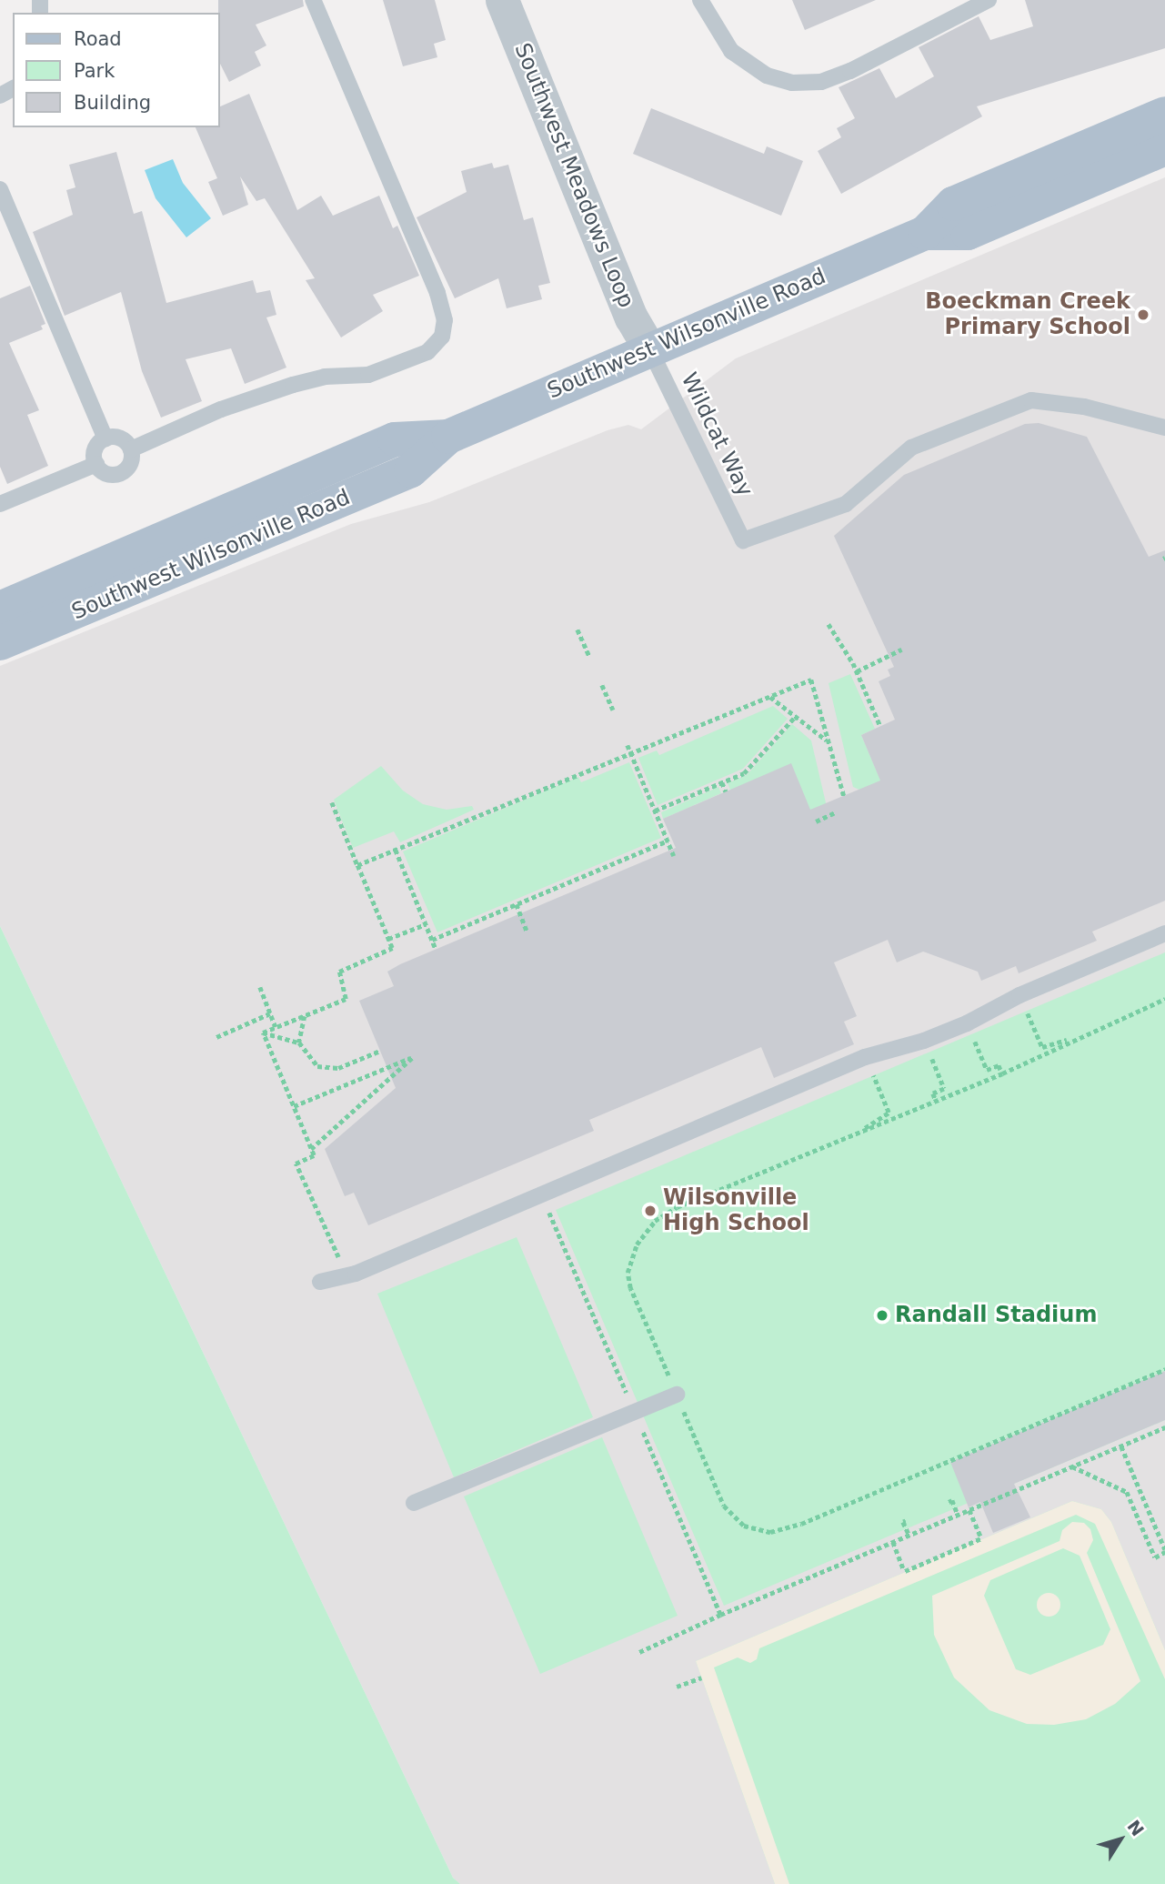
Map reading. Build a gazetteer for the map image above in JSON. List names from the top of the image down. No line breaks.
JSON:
{"streets":{"main road":["Southwest Wilsonville Road"],"street":["Southwest Meadows Loop"],"lane":["Wildcat Way"]},"crossings":[["Southwest Meadows Loop","Southwest Wilsonville Road"],["Southwest Meadows Loop","Wildcat Way"],["Southwest Wilsonville Road","Wildcat Way"]],"places":["Boeckman Creek Primary School","Wilsonville High School","Randall Stadium"],"legend":["Road","Park","Building"],"north":"top right"}
